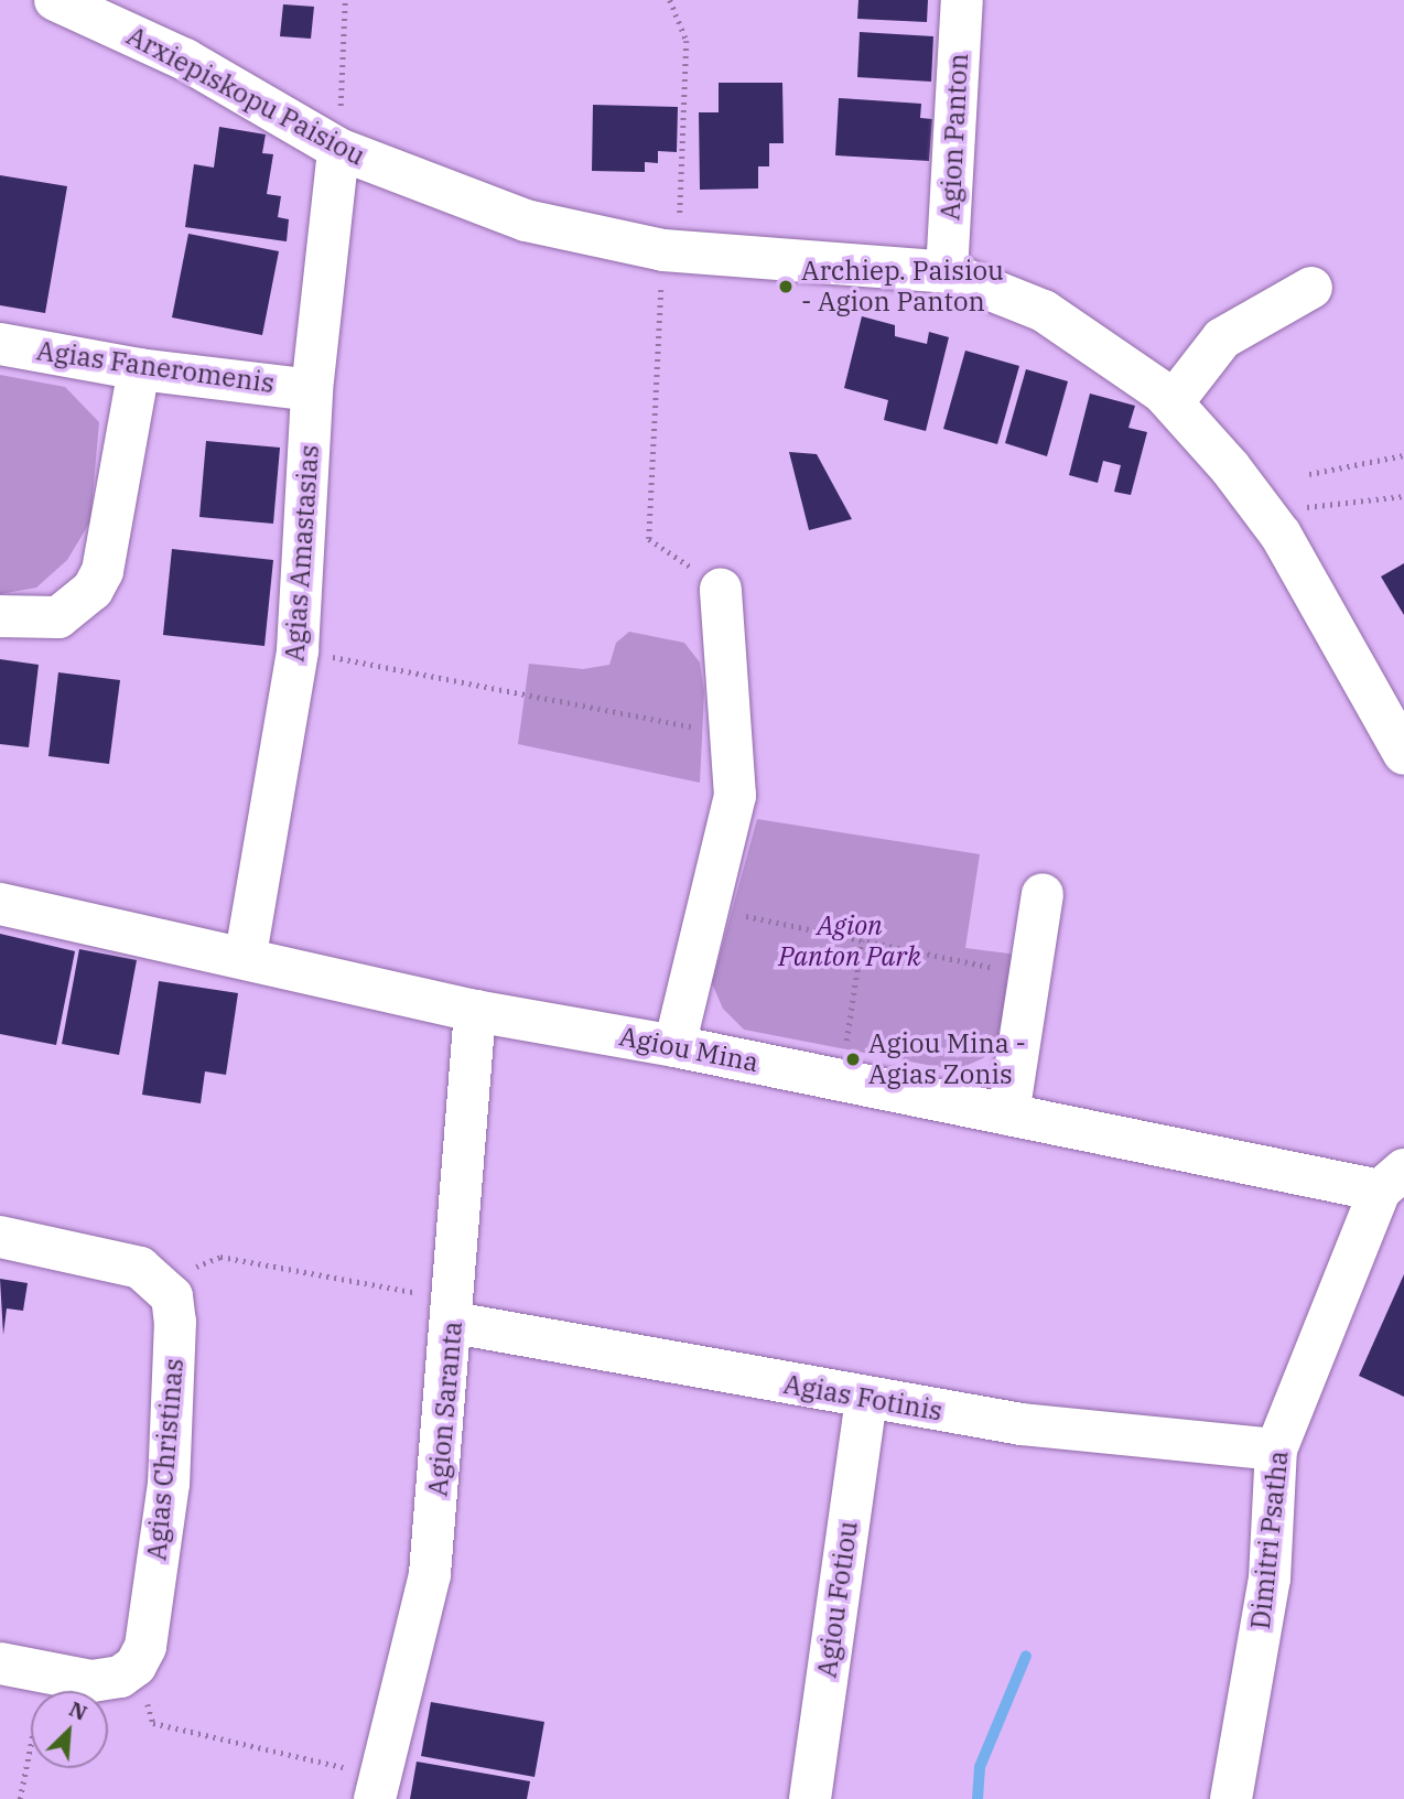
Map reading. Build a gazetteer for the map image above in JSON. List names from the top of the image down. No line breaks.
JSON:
{"streets":{"street":["Arxiepiskopu Paisiou","Agion Panton","Agias Faneromenis","Agias Amastasias","Agiou Mina","Agias Fotinis","Agion Saranta","Agias Christinas","Dimitri Psatha","Agiou Fotiou"]},"crossings":[["Arxiepiskopu Paisiou","Agion Panton"],["Arxiepiskopu Paisiou","Agias Amastasias"],["Agias Faneromenis","Agias Amastasias"],["Agias Amastasias","Agiou Mina"],["Agiou Mina","Agion Saranta"],["Agiou Mina","Dimitri Psatha"],["Agias Fotinis","Agion Saranta"],["Agias Fotinis","Dimitri Psatha"],["Agias Fotinis","Agiou Fotiou"]],"parks":["Agion Panton Park"],"places":["Archiep. Paisiou - Agion Panton","Agiou Mina - Agias Zonis"],"north":"top right"}
